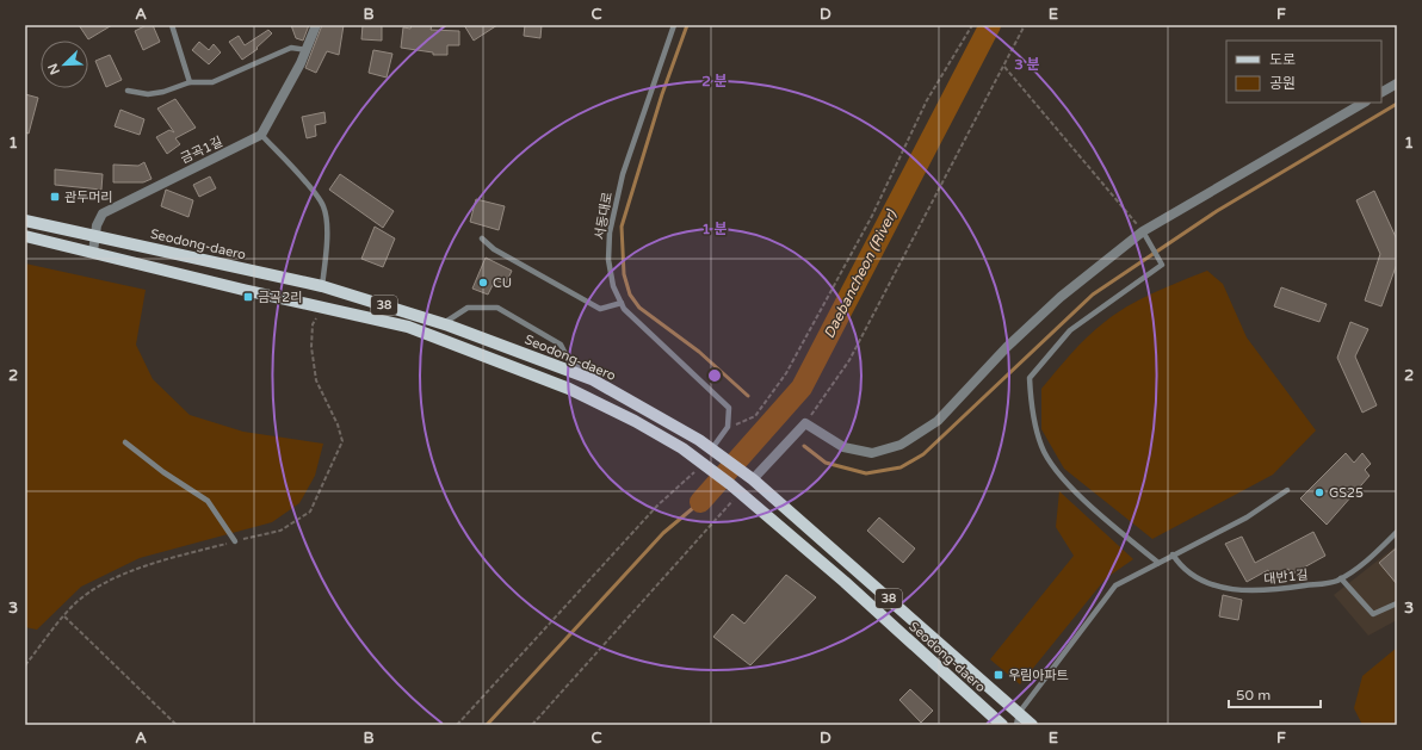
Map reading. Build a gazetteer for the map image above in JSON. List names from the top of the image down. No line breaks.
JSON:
{"streets":{"main road":["Seodong-daero","38"],"street":["금곡1길"],"lane":["서동대로","대반1길"]},"crossings":[["금곡1길","Seodong-daero"]],"water":["Daebancheon (River)"],"places":{"transit":["관두머리","금곡2리","우림아파트"],"other":["CU","GS25"]},"legend":["도로","공원"],"scale_bar":"50 m","north":"bottom left","grid":{"columns":["A","B","C","D","E","F"],"rows":["1","2","3"]},"rings":["3 분","2 분","1 분"]}
